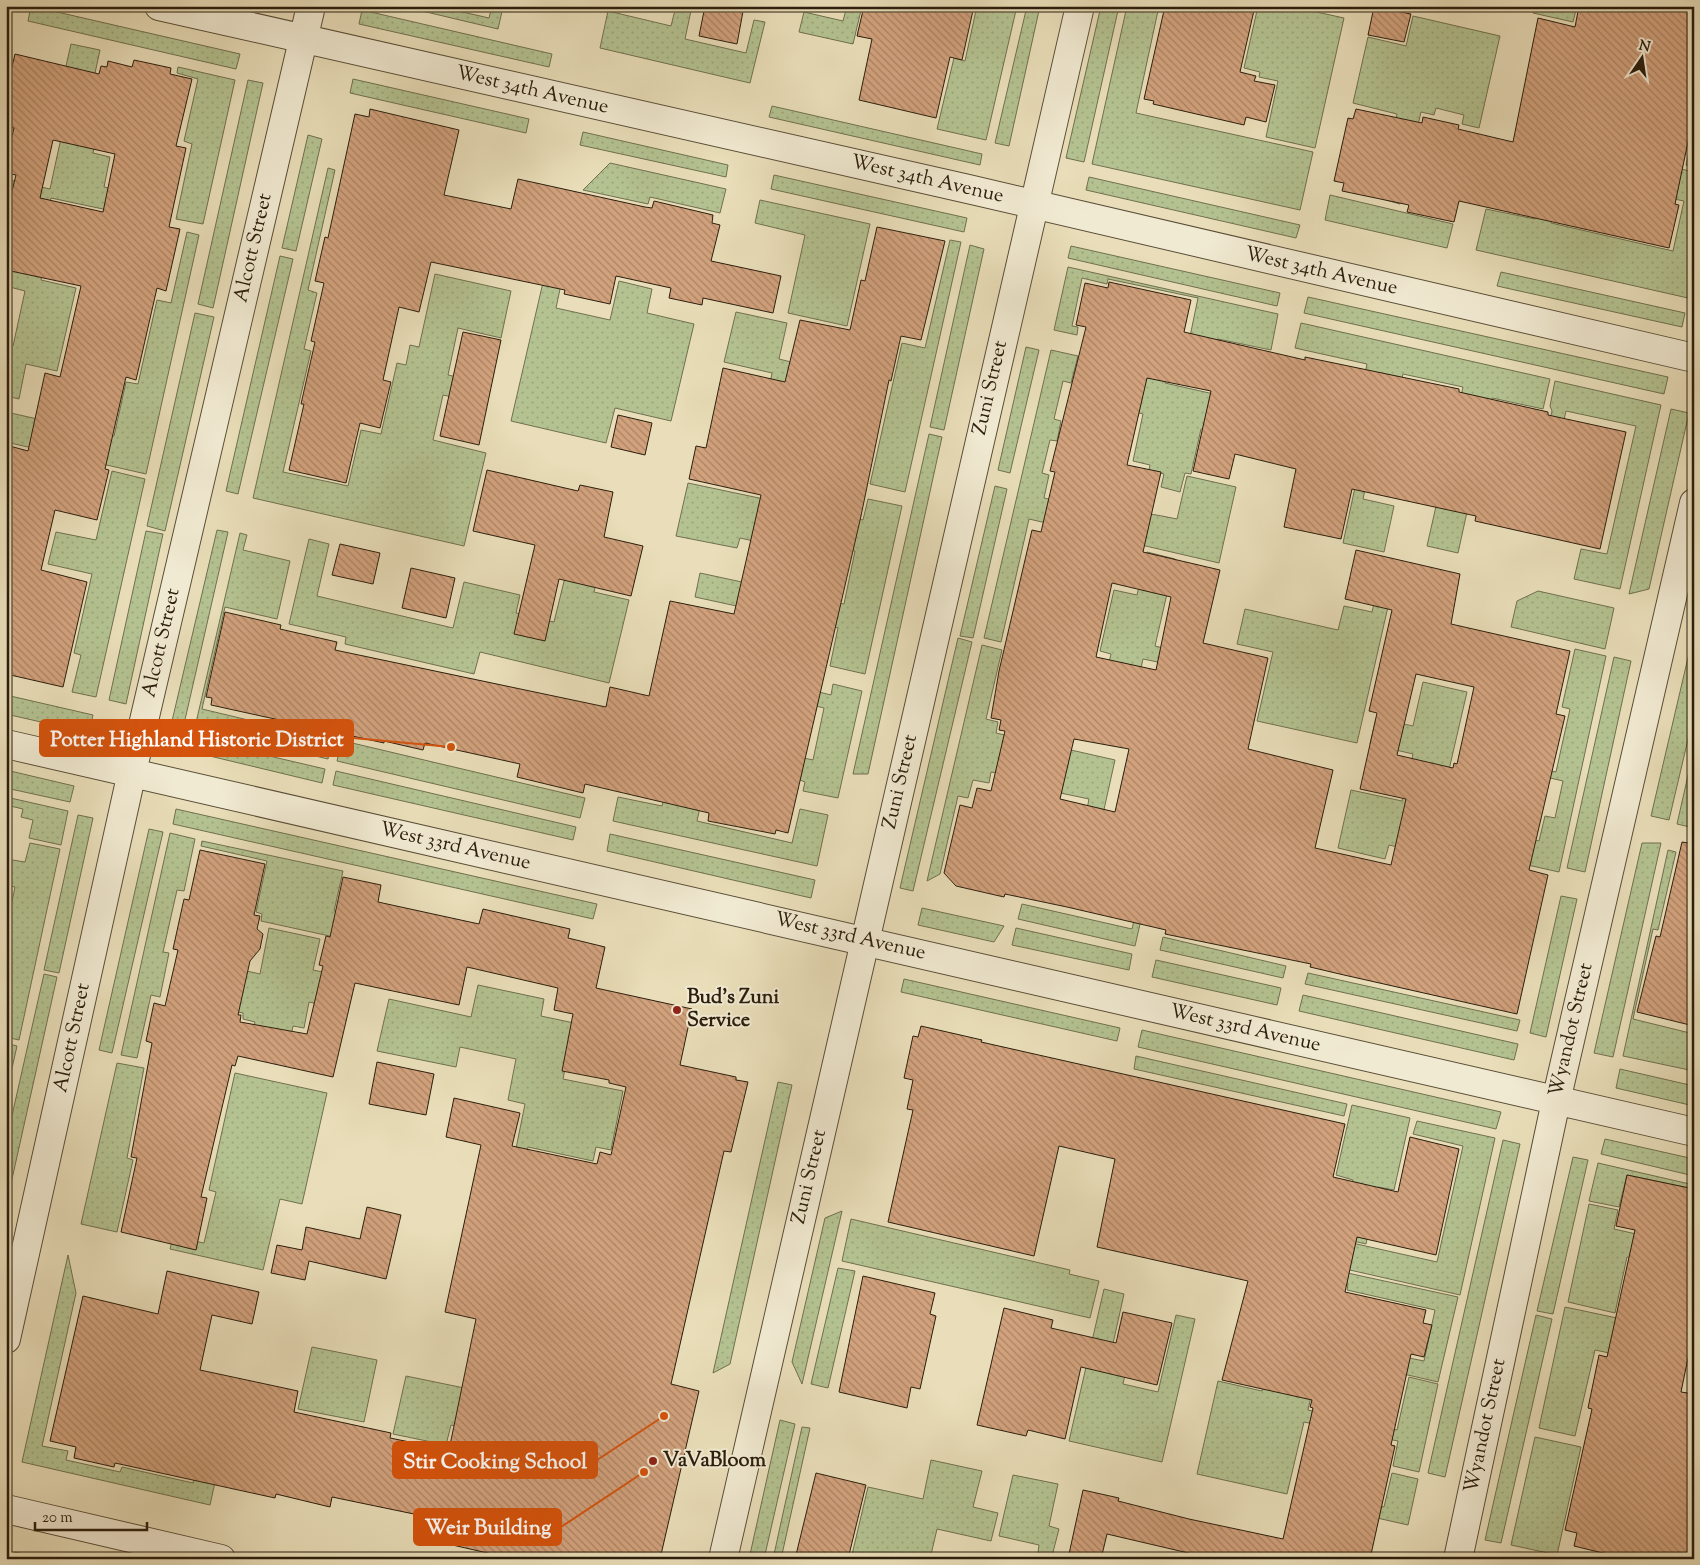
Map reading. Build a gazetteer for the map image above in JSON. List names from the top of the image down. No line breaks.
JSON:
{"streets":{"street":["West 34th Avenue","Alcott Street","Zuni Street","West 33rd Avenue","Wyandot Street"]},"crossings":[["West 34th Avenue","Alcott Street"],["West 34th Avenue","Zuni Street"],["Alcott Street","West 33rd Avenue"],["Zuni Street","West 33rd Avenue"],["West 33rd Avenue","Wyandot Street"]],"places":["Potter Highland Historic District","Bud’s Zuni Service","Stir Cooking School","VaVaBloom","Weir Building"],"scale_bar":"20 m","north":"top"}
